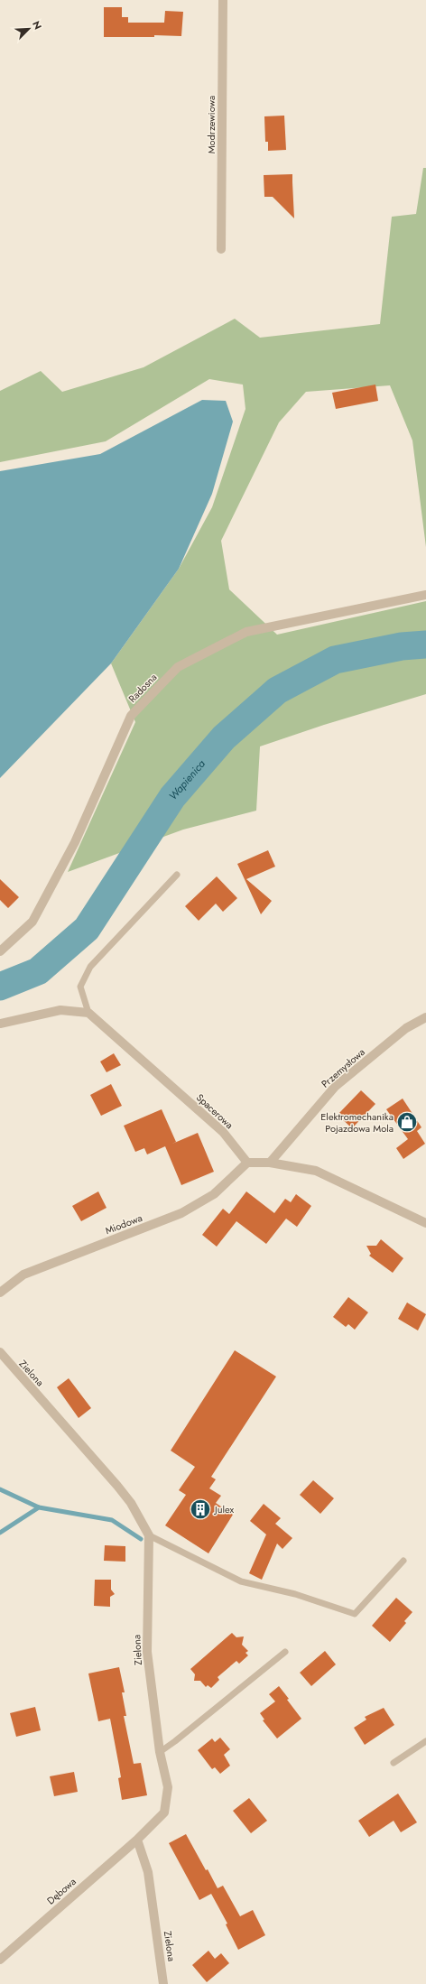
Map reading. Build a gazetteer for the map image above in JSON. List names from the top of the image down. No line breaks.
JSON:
{"streets":{"street":["Modrzewiowa","Radosna","Przemysłowa","Spacerowa","Miodowa","Zielona","Dębowa"]},"crossings":[["Spacerowa","Miodowa"],["Zielona","Dębowa"]],"water":["Wapienica"],"places":{"shop":["Elektromechanika Pojazdowa Mola"],"building":["Julex"]},"north":"top right"}
